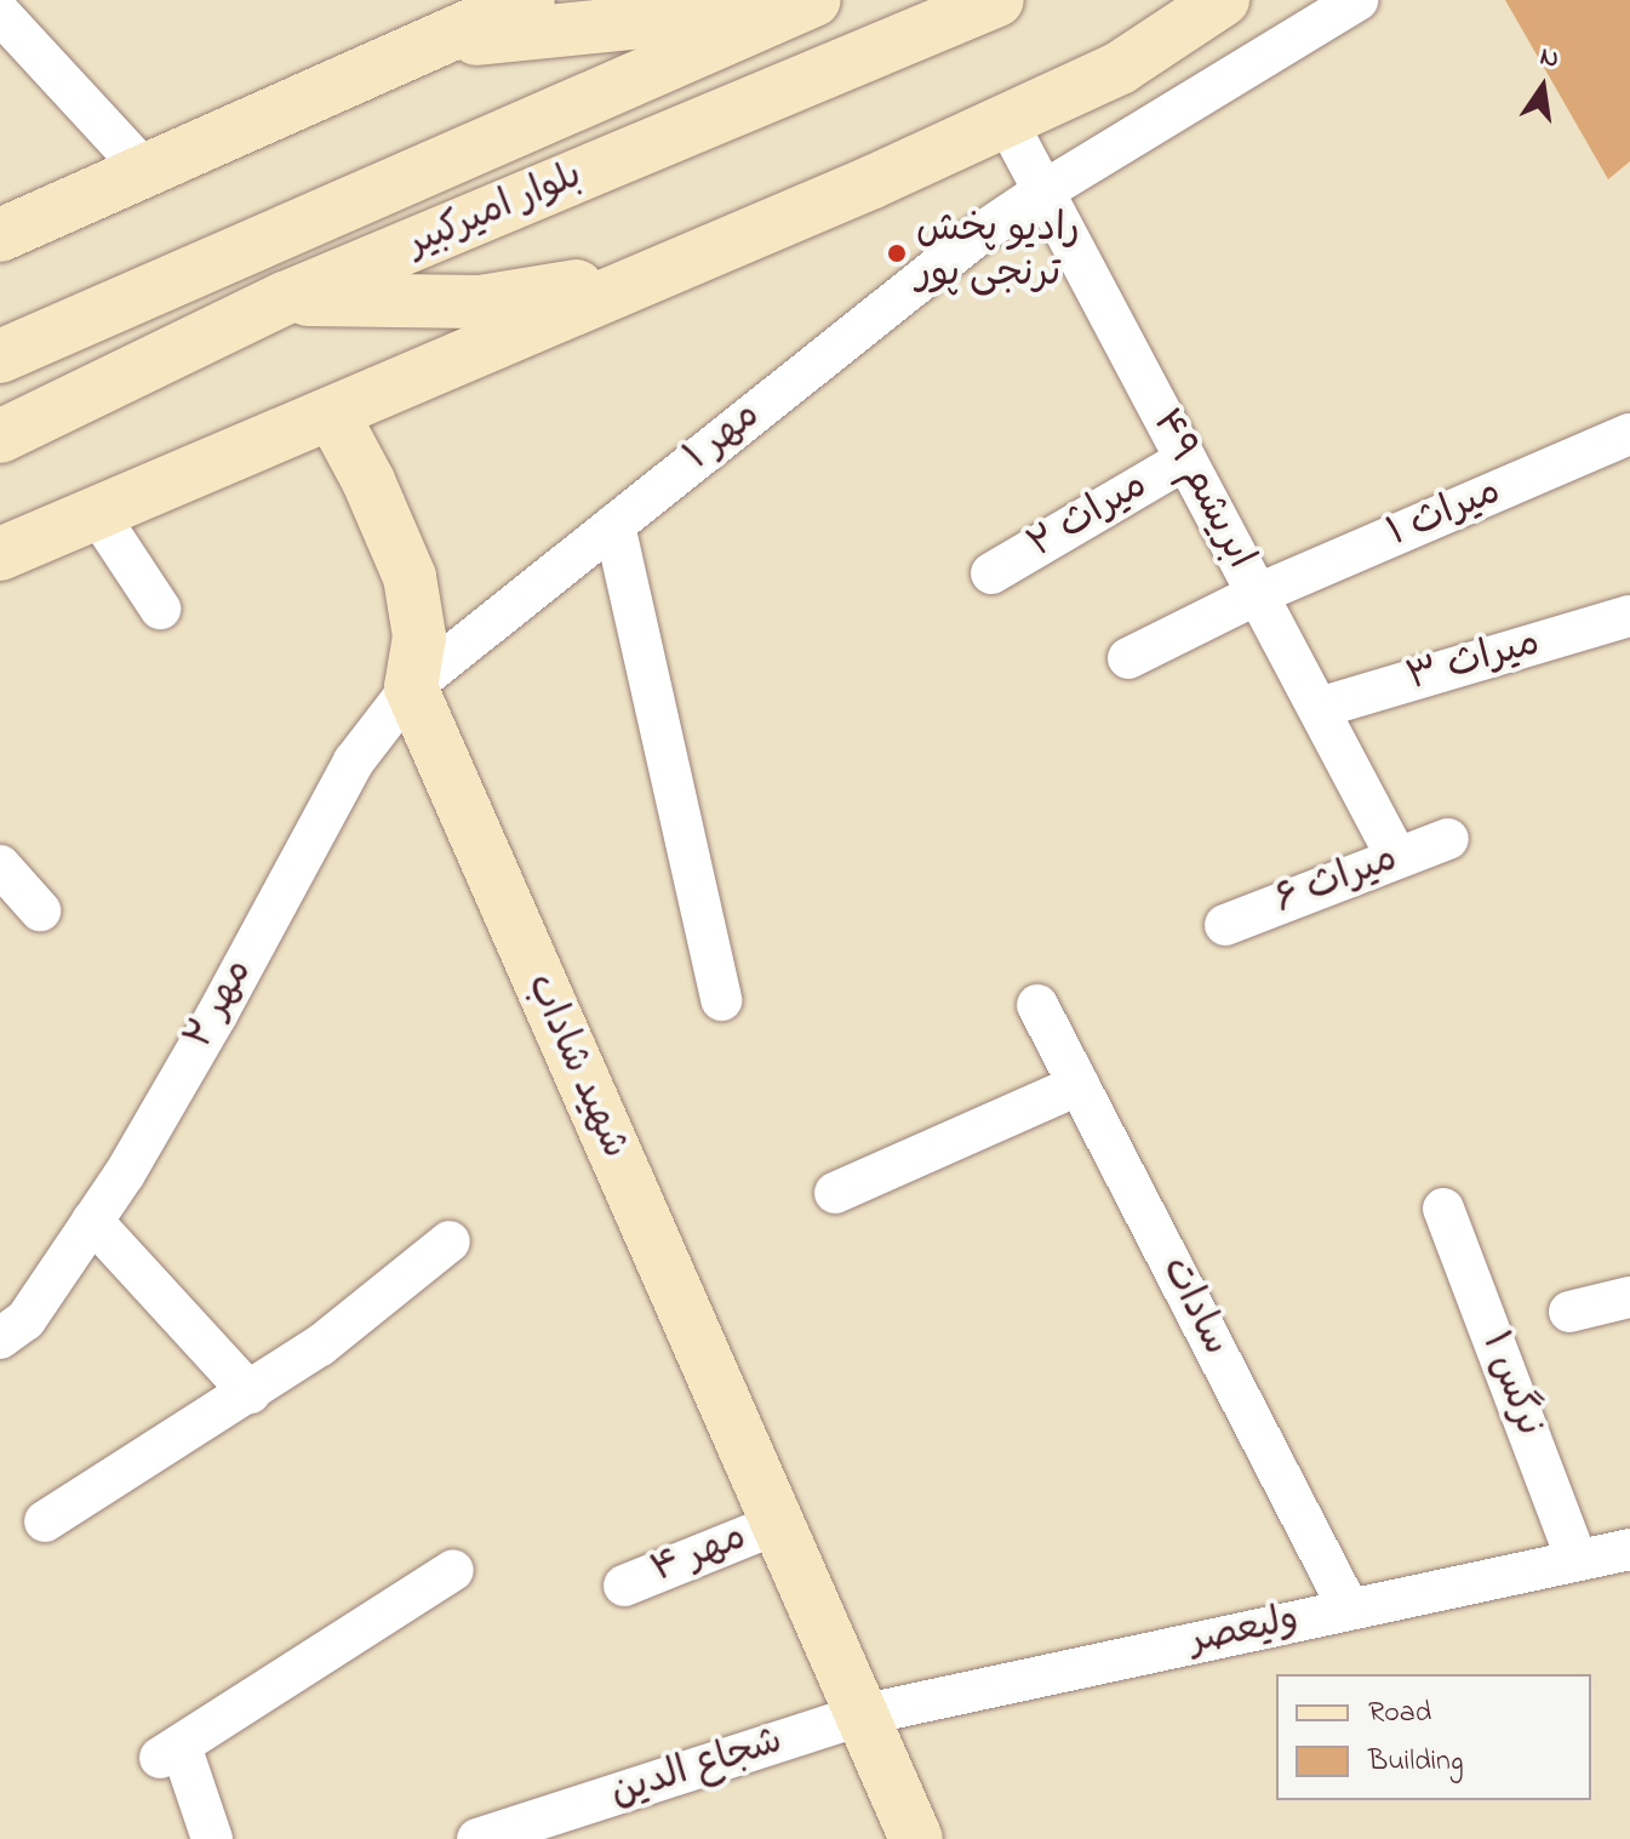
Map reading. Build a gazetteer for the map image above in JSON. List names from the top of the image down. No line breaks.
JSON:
{"streets":{"street":["بلوار امیرکبیر","مهر ۱","ابریشم ۴۹","میراث ۱","میراث ۲","میراث ۳","میراث ۶","مهر ۲","شهید شاداب","سادات","نرگس ۱","مهر ۴","ولیعصر","شجاع الدین"]},"crossings":[["مهر ۱","ابریشم ۴۹"],["مهر ۱","مهر ۲"],["مهر ۱","شهید شاداب"],["ابریشم ۴۹","میراث ۱"],["ابریشم ۴۹","میراث ۲"],["ابریشم ۴۹","میراث ۳"],["ابریشم ۴۹","میراث ۶"],["مهر ۲","شهید شاداب"],["شهید شاداب","مهر ۴"],["شهید شاداب","ولیعصر"],["شهید شاداب","شجاع الدین"],["سادات","ولیعصر"],["نرگس ۱","ولیعصر"],["ولیعصر","شجاع الدین"]],"places":["رادیو پخش ترنجی پور"],"legend":["Road","Building"],"north":"top"}
